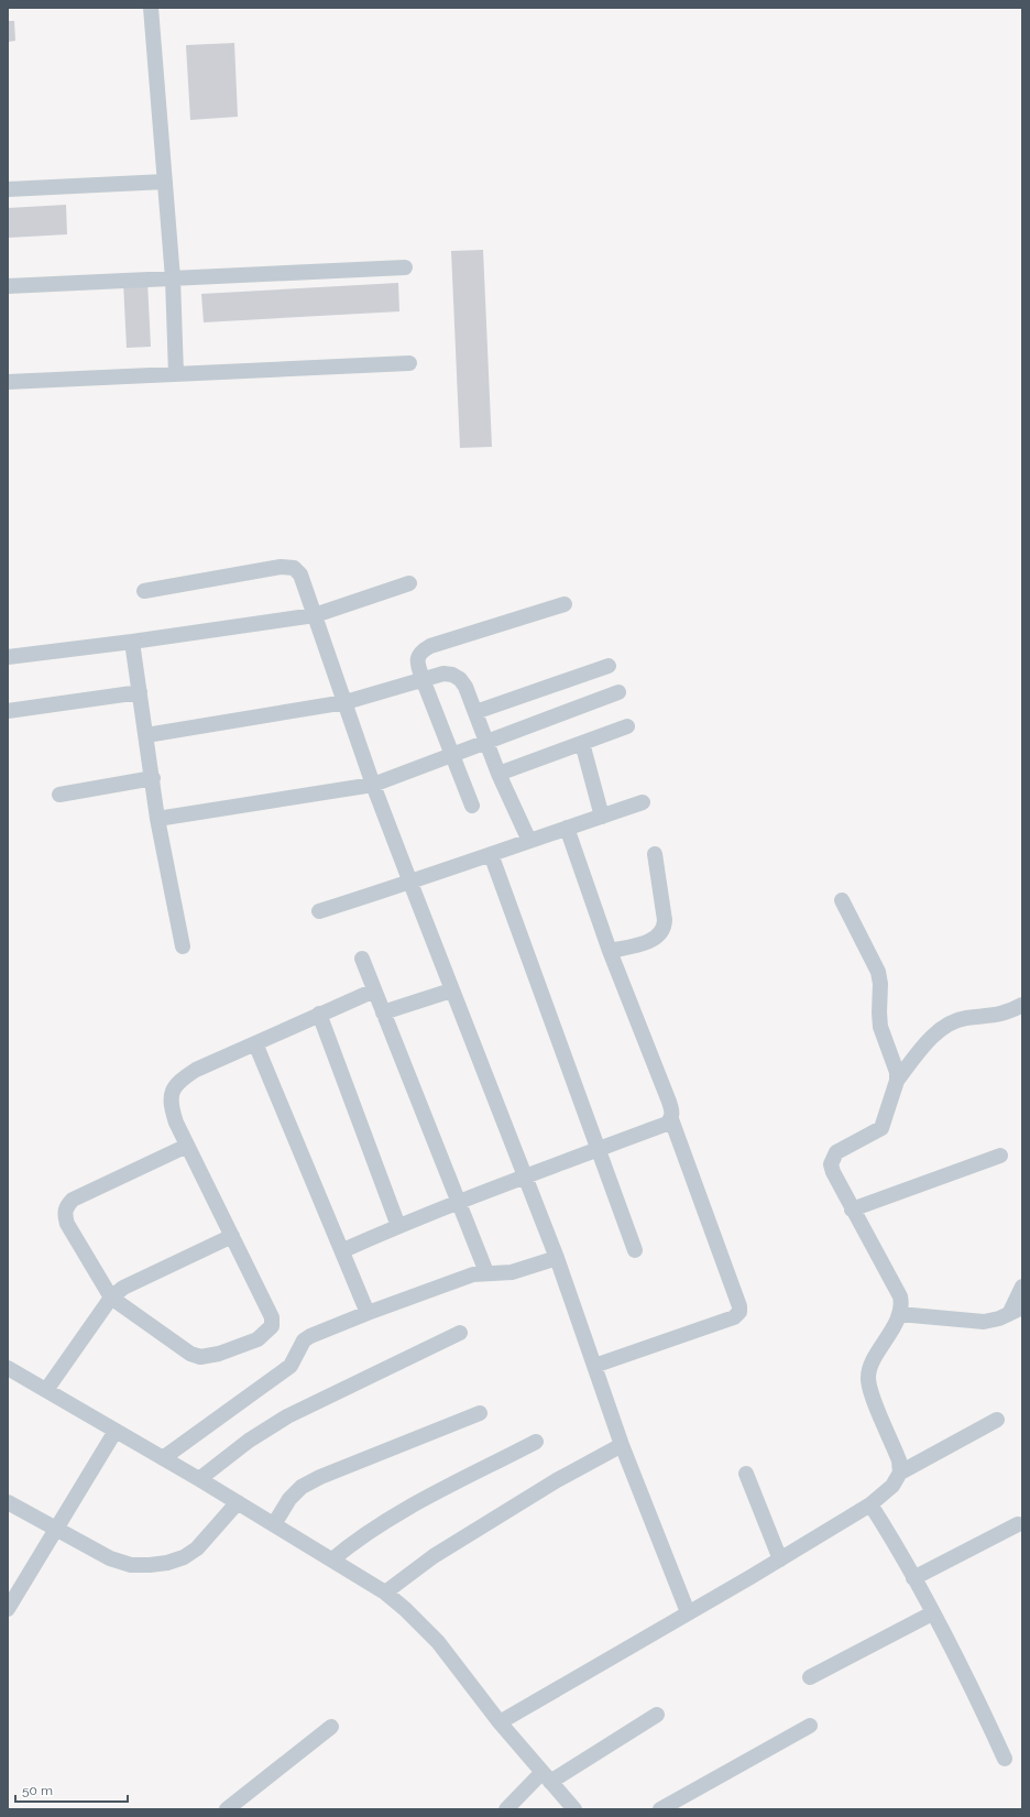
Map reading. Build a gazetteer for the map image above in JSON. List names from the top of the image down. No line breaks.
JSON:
{"scale_bar":"50 m"}
